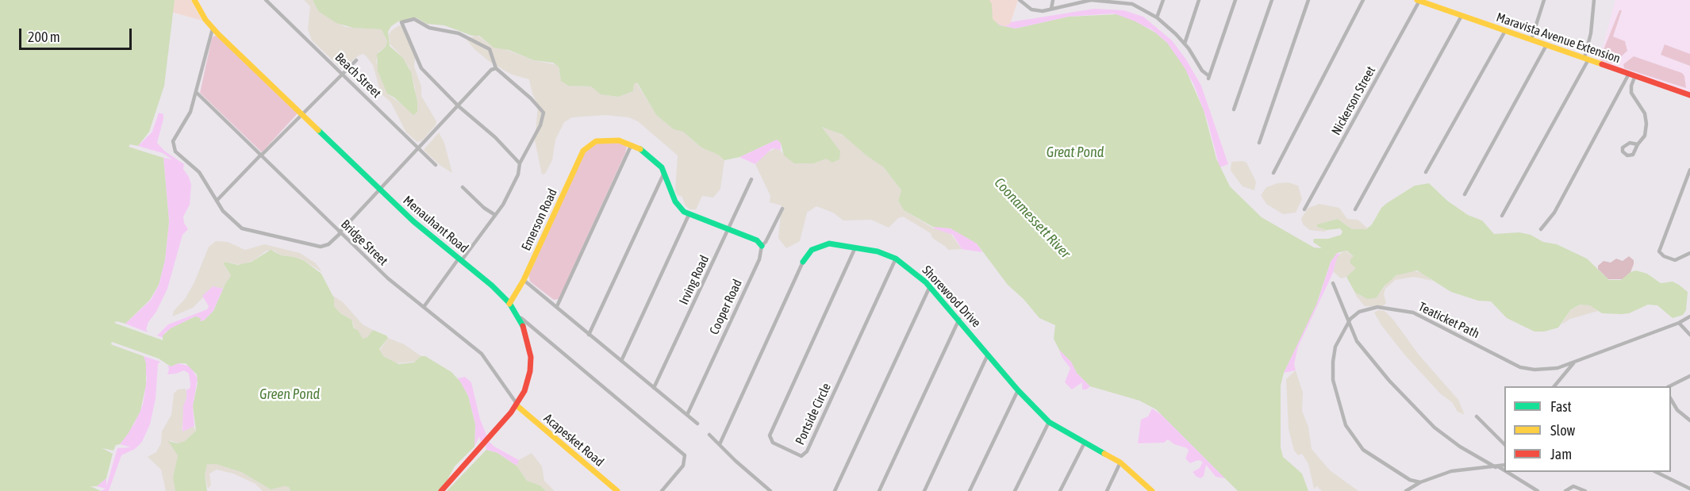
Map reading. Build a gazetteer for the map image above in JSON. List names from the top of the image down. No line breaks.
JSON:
{"streets":{"main road":["Maravista Avenue Extension","Emerson Road","Menauhant Road","Shorewood Drive","Acapesket Road"],"street":["Beach Street","Nickerson Street","Bridge Street","Irving Road","Cooper Road","Teaticket Path","Portside Circle"]},"crossings":[["Maravista Avenue Extension","Nickerson Street"],["Emerson Road","Menauhant Road"],["Menauhant Road","Bridge Street"],["Menauhant Road","Acapesket Road"],["Bridge Street","Acapesket Road"],["Shorewood Drive","Portside Circle"]],"water":["Great Pond","Coonamessett River","Green Pond"],"legend":["Fast","Slow","Jam"],"scale_bar":"200 m"}
